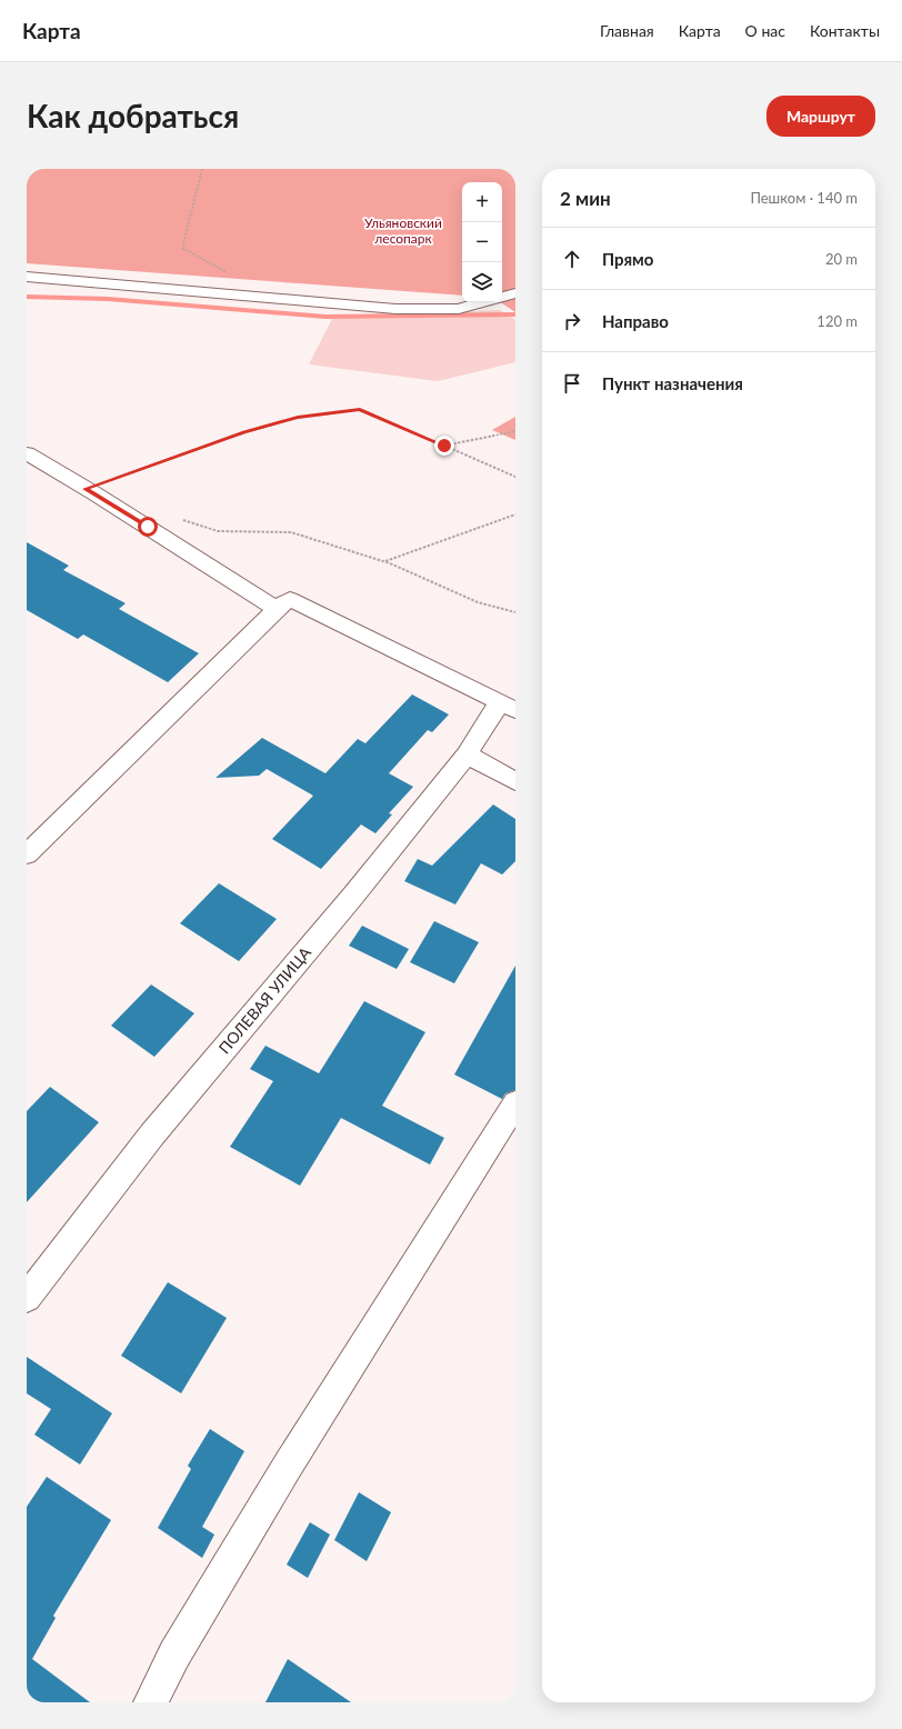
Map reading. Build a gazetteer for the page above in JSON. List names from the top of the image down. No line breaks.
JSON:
{"streets":{"street":["ПОЛЕВАЯ УЛИЦА"]},"parks":["Ульяновский лесопарк"],"page":{"header":"Карта","nav":["Главная","Карта","О нас","Контакты"],"buttons":"Маршрут","title":"Как добраться","heading":["2 мин","Пешком · 140 m"],"map_buttons":["+","−"],"list":[["Прямо","20 m"],["Направо","120 m"],"Пункт назначения"]}}
